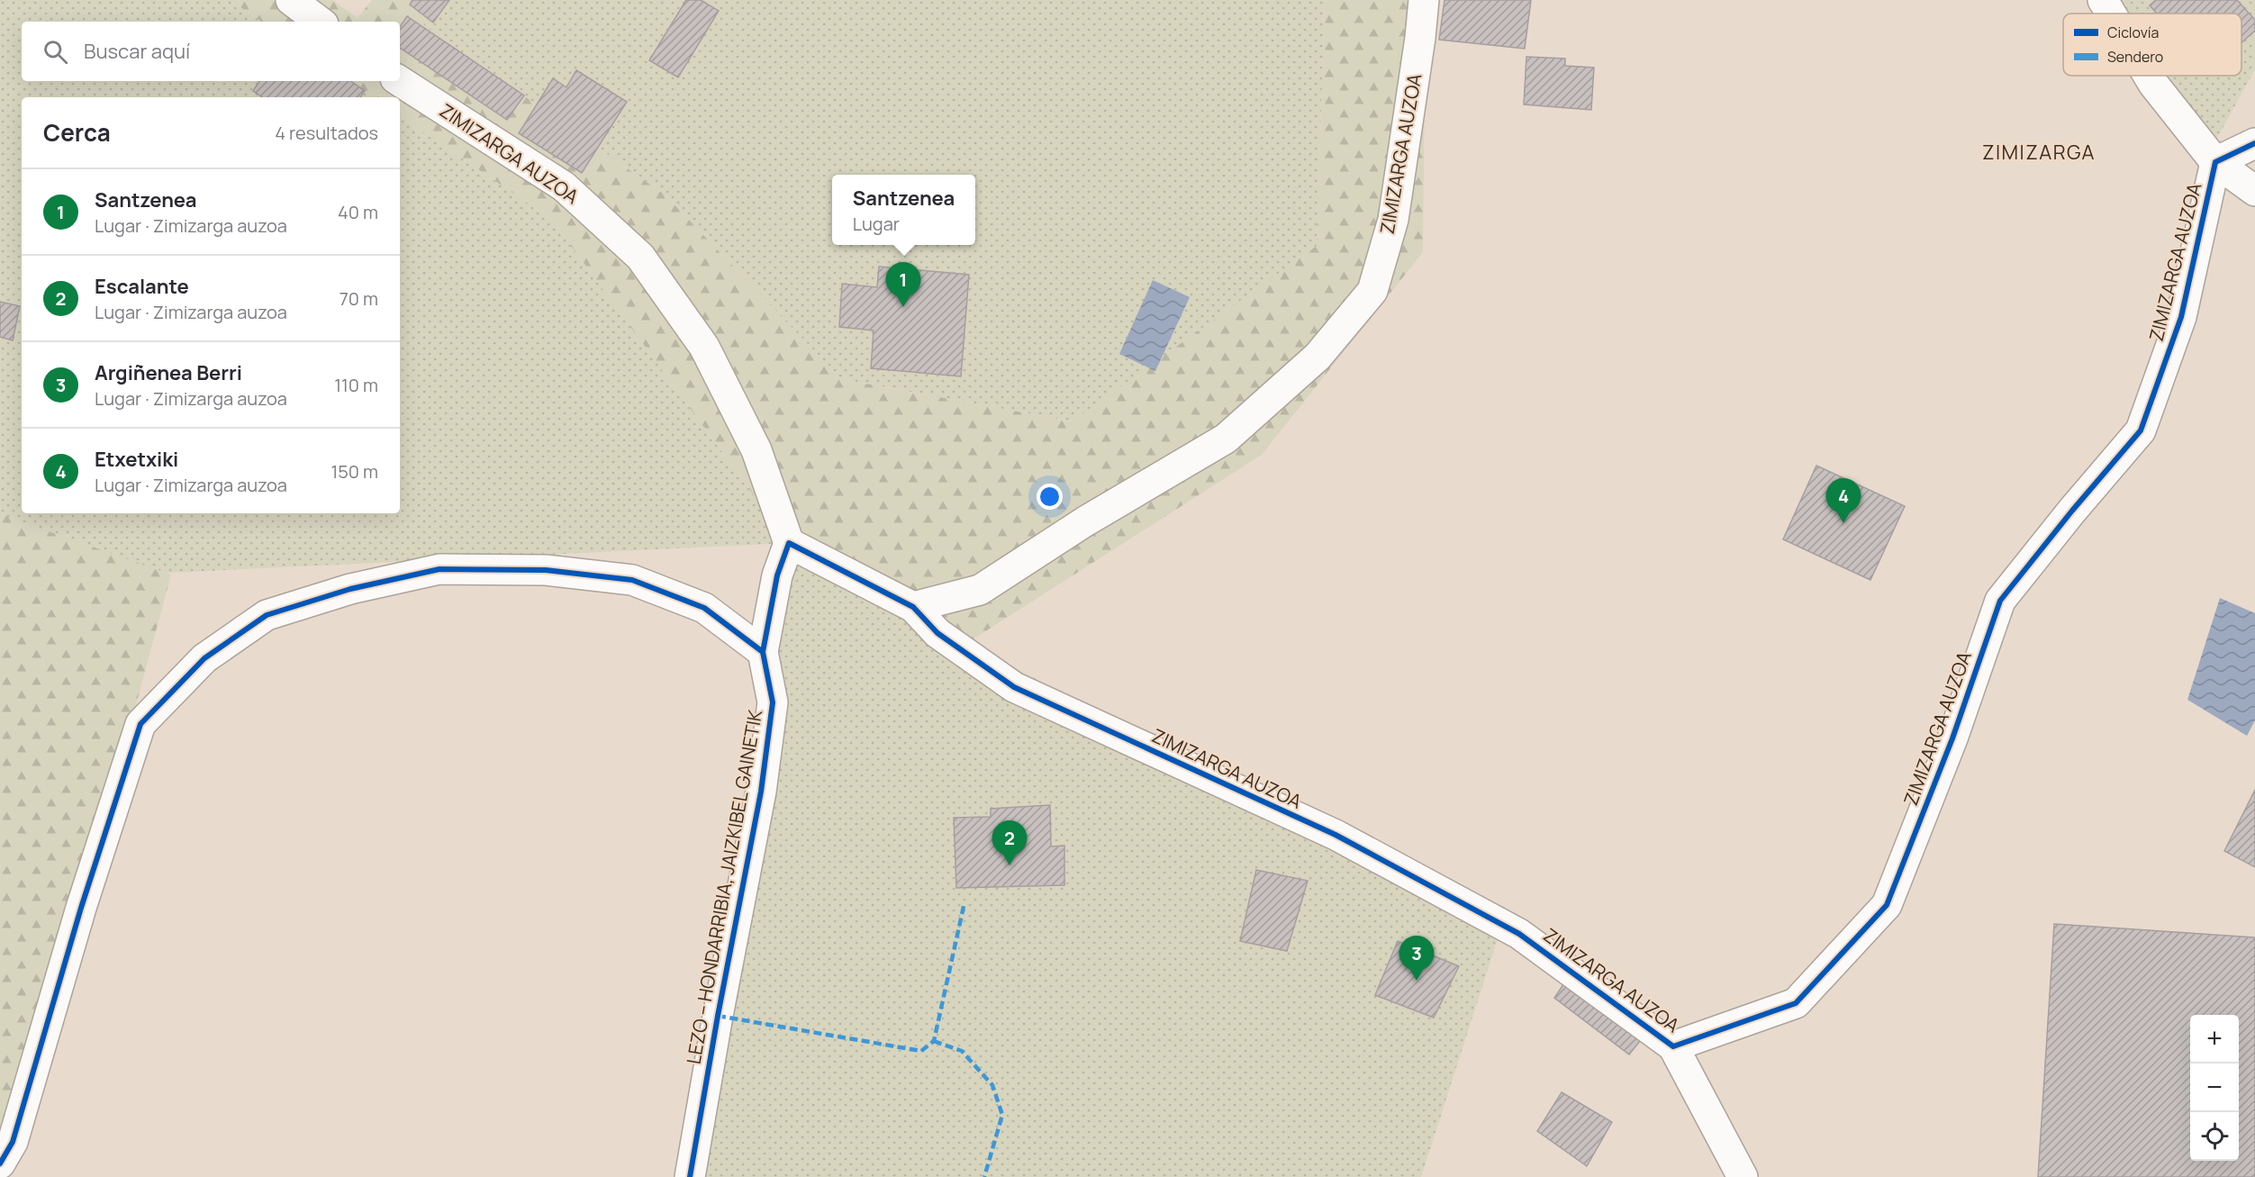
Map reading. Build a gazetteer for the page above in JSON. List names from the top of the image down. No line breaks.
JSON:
{"streets":{"street":["ZIMIZARGA AUZOA","LEZO – HONDARRIBIA, JAIZKIBEL GAINETIK"]},"districts":["ZIMIZARGA"],"legend":["Ciclovía","Sendero"],"page":{"search":"Buscar aquí","heading":["Cerca","4 resultados"],"list":[{"mark":"1","name":"Santzenea","note":"Lugar · Zimizarga auzoa","value":"40 m"},{"mark":"2","name":"Escalante","note":"Lugar · Zimizarga auzoa","value":"70 m"},{"mark":"3","name":"Argiñenea Berri","note":"Lugar · Zimizarga auzoa","value":"110 m"},{"mark":"4","name":"Etxetxiki","note":"Lugar · Zimizarga auzoa","value":"150 m"}],"popup":["Santzenea","Lugar"],"pins":["1","4","2","3"],"map_buttons":["+","−"]}}
